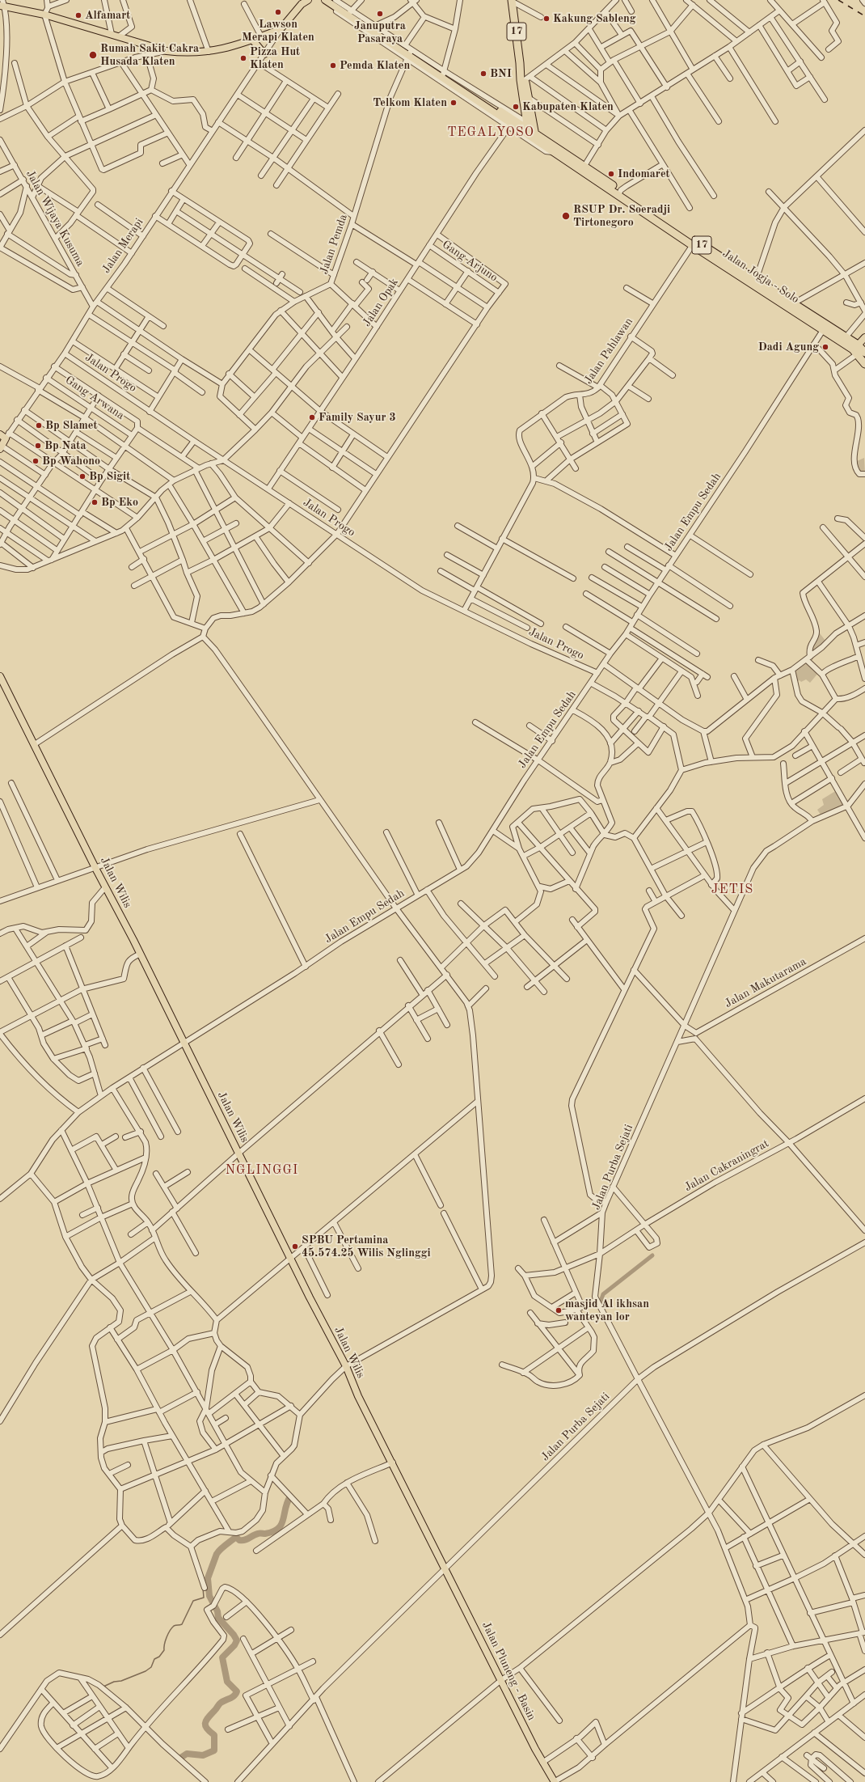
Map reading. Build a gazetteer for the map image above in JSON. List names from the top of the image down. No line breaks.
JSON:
{"streets":{"highway":["17","Jalan Jogja - Solo"],"main road":["Jalan Merapi","Jalan Wilis","Jalan Pluneng - Basin"],"street":["Jalan Wijaya Kusuma","Jalan Pemda","Gang Arjuno","Jalan Opak","Jalan Pahlawan","Jalan Progo","Gang Arwana","Jalan Empu Sedah","Jalan Makutarama","Jalan Cakraningrat","Jalan Purba Sejati"]},"crossings":[["17","Jalan Jogja - Solo"],["Jalan Wijaya Kusuma","Jalan Merapi"],["Jalan Merapi","Jalan Progo"],["Jalan Merapi","Gang Arwana"],["Gang Arjuno","Jalan Opak"],["Jalan Jogja - Solo","Jalan Pahlawan"],["Jalan Jogja - Solo","Jalan Empu Sedah"],["Jalan Opak","Jalan Progo"],["Jalan Progo","Jalan Empu Sedah"],["Jalan Empu Sedah","Jalan Wilis"],["Jalan Wilis","Jalan Purba Sejati"],["Jalan Wilis","Jalan Pluneng - Basin"],["Jalan Cakraningrat","Jalan Purba Sejati"],["Jalan Purba Sejati","Jalan Pluneng - Basin"]],"districts":["TEGALYOSO","JETIS","NGLINGGI"],"places":["Lawson Merapi Klaten","Januputra Pasaraya","Alfamart","Kakung Sableng","Rumah Sakit Cakra Husada Klaten","Pizza Hut Klaten","Pemda Klaten","BNI","Telkom Klaten","Kabupaten Klaten","Indomaret","RSUP Dr. Soeradji Tirtonegoro","Dadi Agung","Family Sayur 3","Bp Slamet","Bp Nata","Bp Wahono","Bp Sigit","Bp Eko","SPBU Pertamina 45.574.25 Wilis Nglinggi","masjid Al ikhsan wanteyan lor"]}
